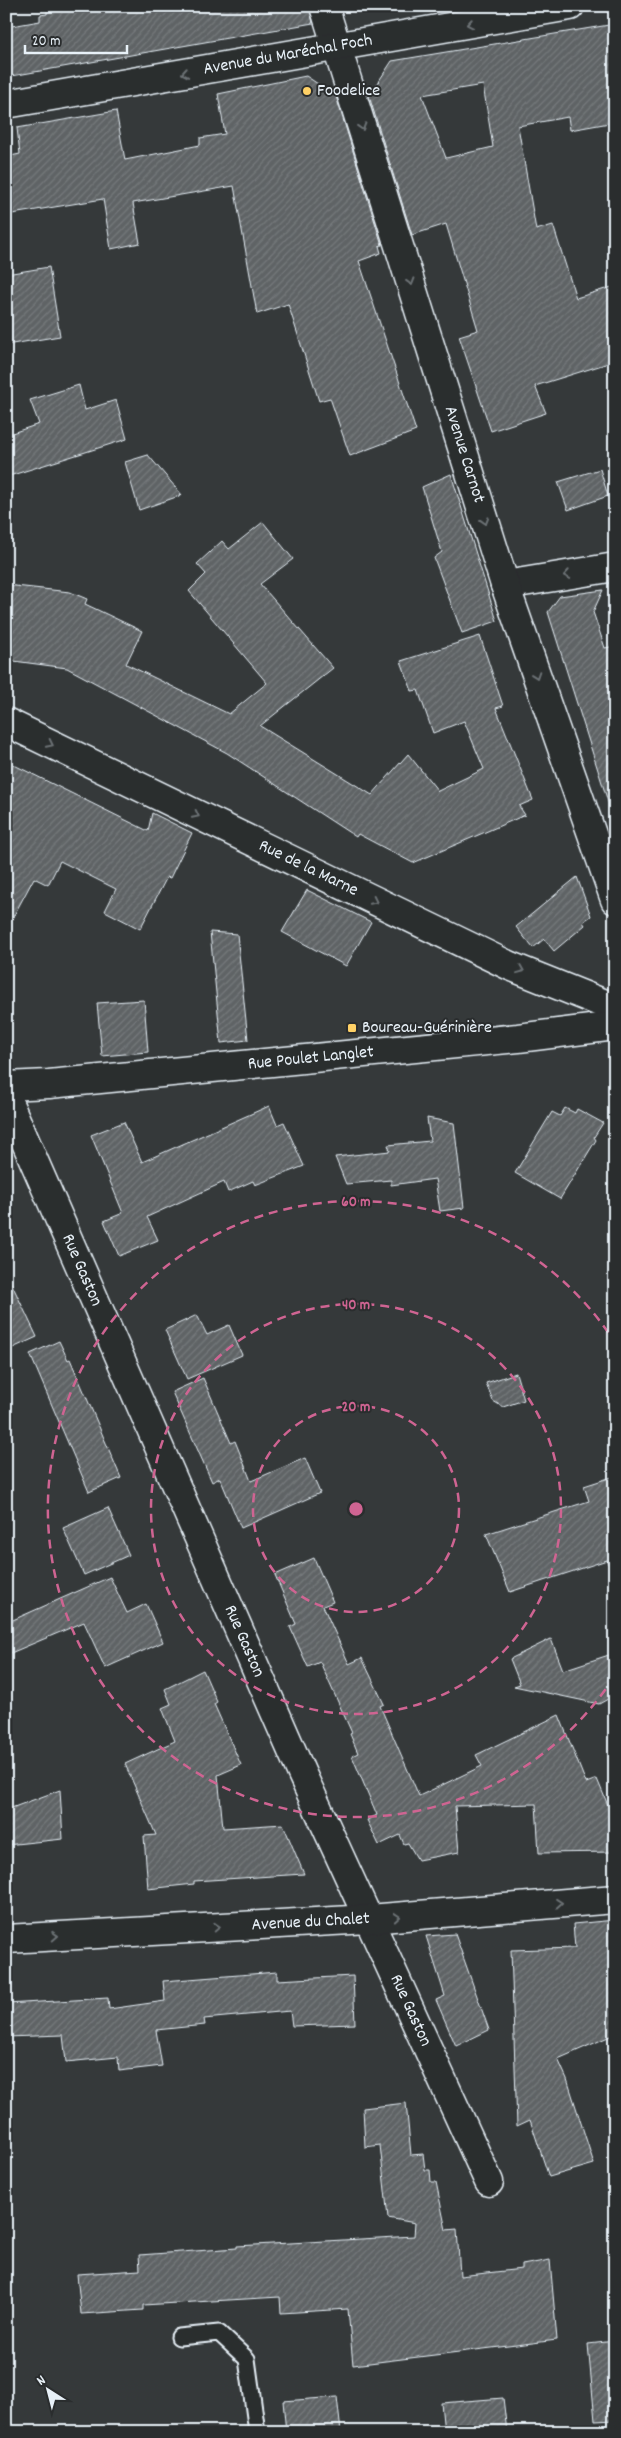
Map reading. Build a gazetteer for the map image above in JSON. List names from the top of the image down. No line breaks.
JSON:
{"streets":{"street":["Avenue du Maréchal Foch","Avenue Carnot","Rue de la Marne","Rue Poulet Langlet","Rue Gaston","Avenue du Chalet"]},"crossings":[["Avenue du Maréchal Foch","Avenue Carnot"],["Rue Gaston","Avenue du Chalet"]],"one_way":["Avenue du Maréchal Foch","Avenue Carnot","Rue de la Marne","Avenue du Chalet"],"places":{"other":["Foodelice"],"transit":["Boureau-Guérinière"]},"scale_bar":"20 m","north":"top left","rings":["60 m","40 m","20 m"]}
